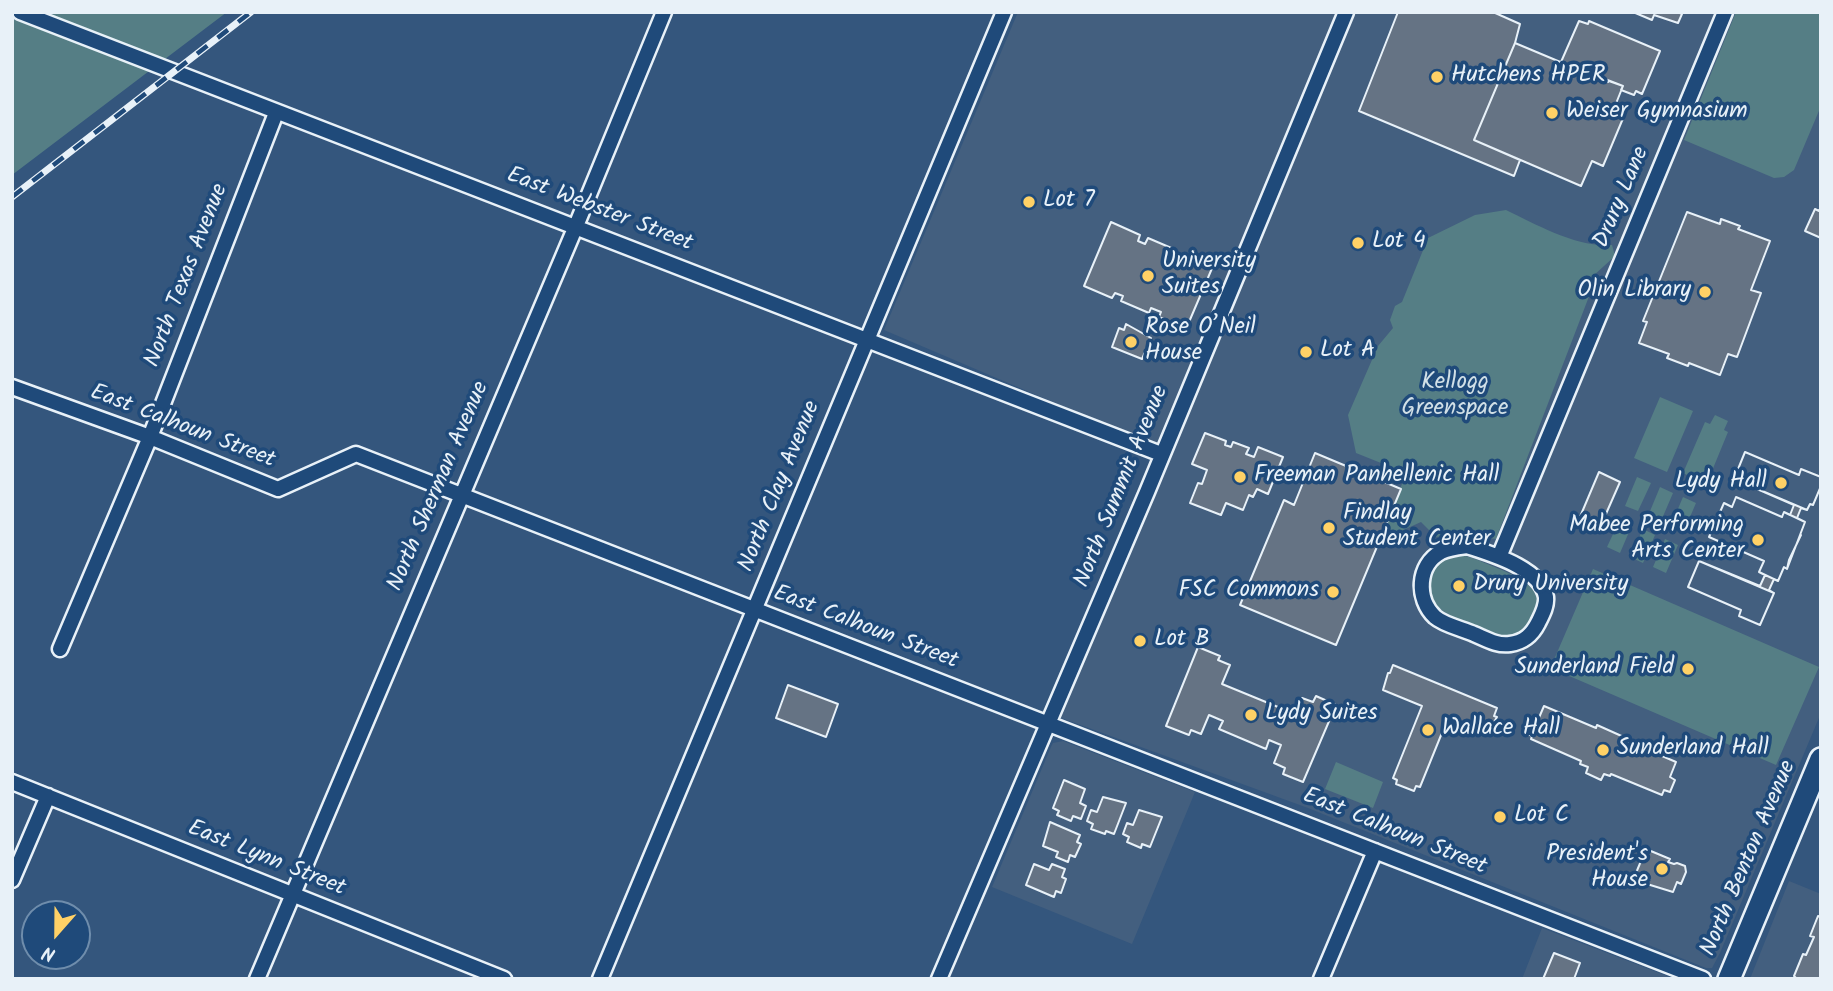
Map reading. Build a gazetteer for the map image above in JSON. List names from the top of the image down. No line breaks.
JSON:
{"streets":{"main road":["North Benton Avenue"],"street":["Drury Lane","East Webster Street","North Texas Avenue","East Calhoun Street","North Sherman Avenue","North Clay Avenue","North Summit Avenue","East Lynn Street"]},"crossings":[["East Webster Street","North Texas Avenue"],["East Webster Street","North Sherman Avenue"],["East Webster Street","North Clay Avenue"],["East Webster Street","North Summit Avenue"],["North Texas Avenue","East Calhoun Street"],["East Calhoun Street","North Sherman Avenue"],["East Calhoun Street","North Clay Avenue"],["East Calhoun Street","North Summit Avenue"],["North Sherman Avenue","East Lynn Street"]],"parks":["Kellogg Greenspace"],"places":["Hutchens HPER","Weiser Gymnasium","Lot 7","Lot 4","University Suites","Olin Library","Rose O’Neil House","Lot A","Freeman Panhellenic Hall","Lydy Hall","Findlay Student Center","Mabee Performing Arts Center","Drury University","FSC Commons","Lot B","Sunderland Field","Lydy Suites","Wallace Hall","Sunderland Hall","Lot C","President's House"],"north":"bottom"}
